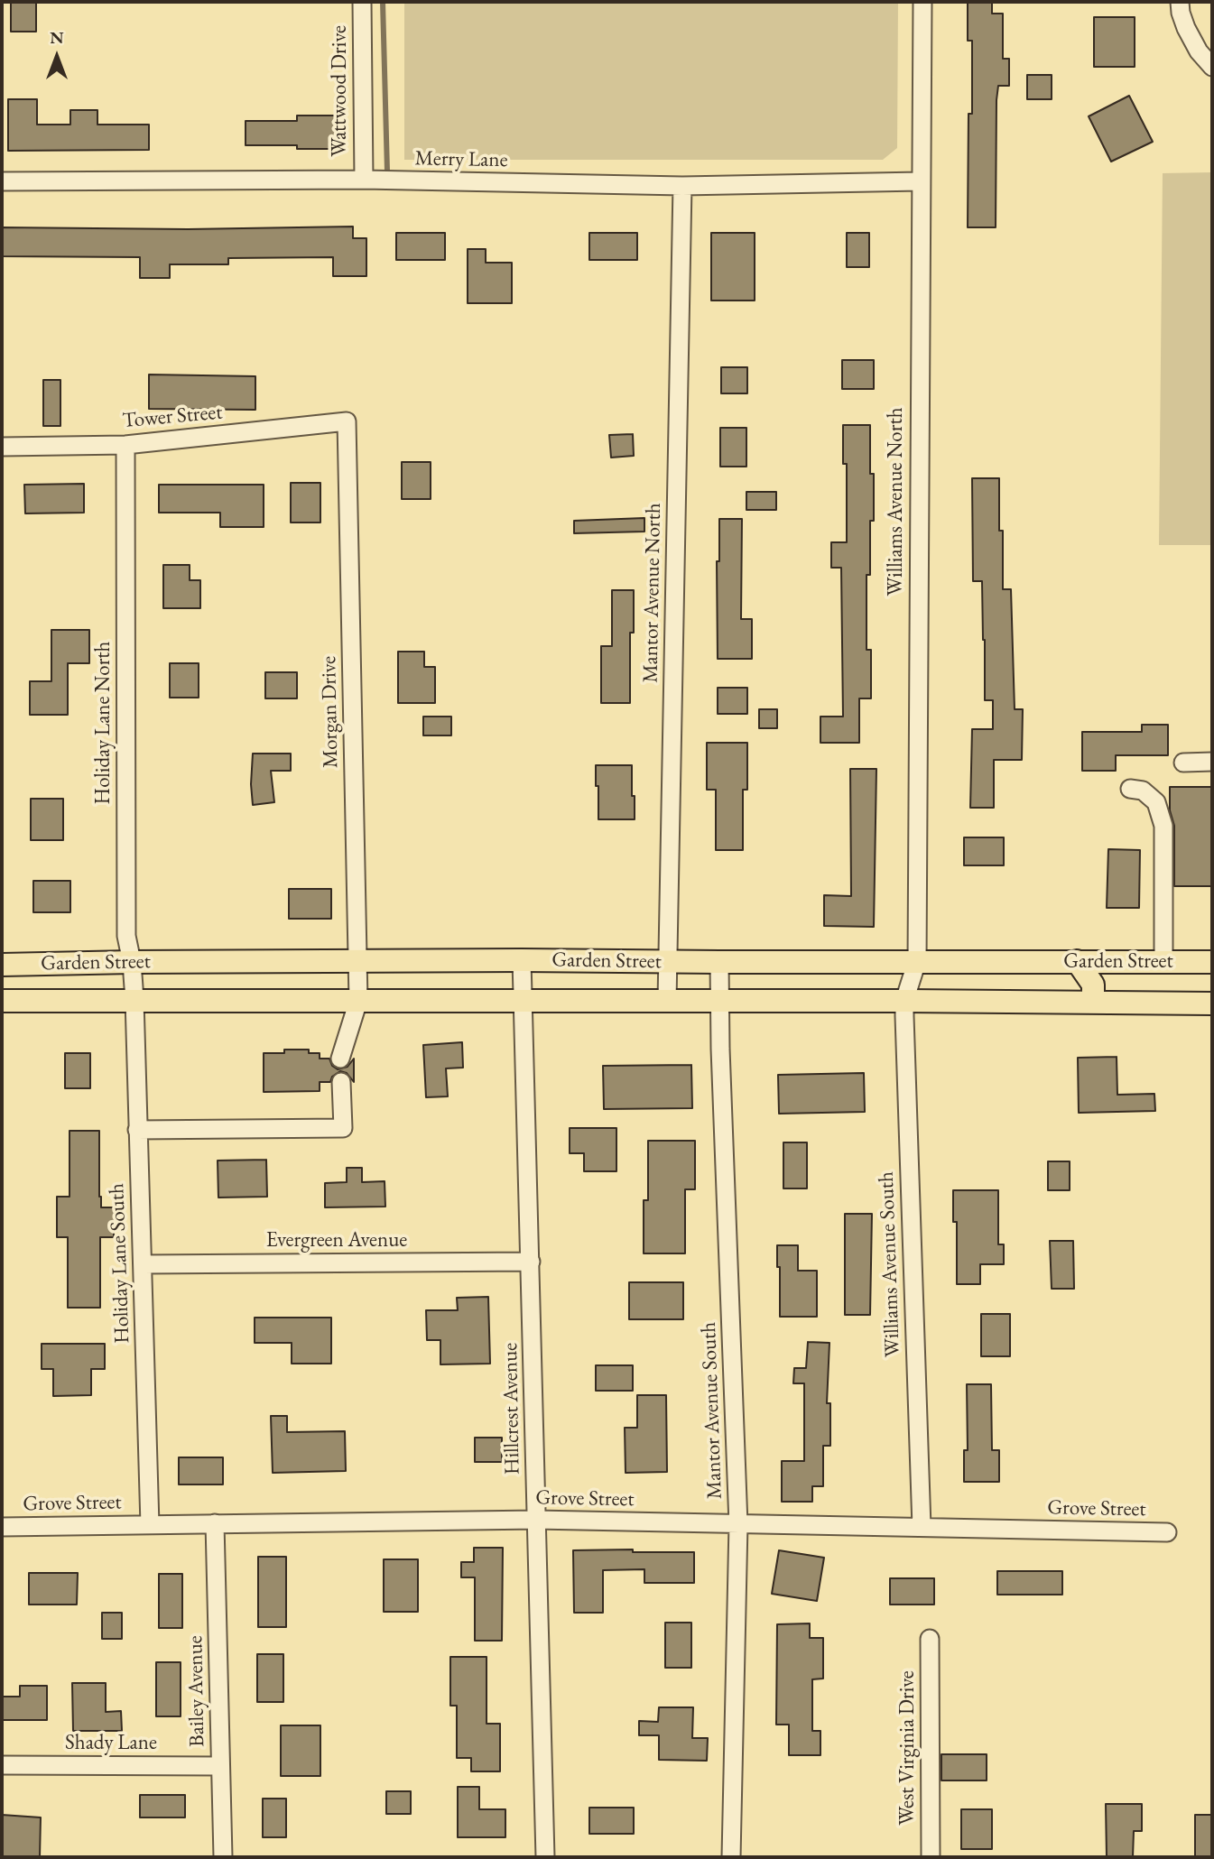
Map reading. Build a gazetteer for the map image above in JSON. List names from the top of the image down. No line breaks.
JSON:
{"streets":{"main road":["Garden Street"],"street":["Wattwood Drive","Merry Lane","Tower Street","Williams Avenue North","Mantor Avenue North","Morgan Drive","Holiday Lane North","Evergreen Avenue","Holiday Lane South","Williams Avenue South","Hillcrest Avenue","Mantor Avenue South","Grove Street","Bailey Avenue","Shady Lane","West Virginia Drive"]},"crossings":[["Wattwood Drive","Merry Lane"],["Merry Lane","Williams Avenue North"],["Merry Lane","Mantor Avenue North"],["Tower Street","Morgan Drive"],["Tower Street","Holiday Lane North"],["Williams Avenue North","Garden Street"],["Williams Avenue North","Williams Avenue South"],["Mantor Avenue North","Garden Street"],["Morgan Drive","Garden Street"],["Holiday Lane North","Garden Street"],["Holiday Lane North","Holiday Lane South"],["Garden Street","Holiday Lane South"],["Garden Street","Williams Avenue South"],["Garden Street","Hillcrest Avenue"],["Garden Street","Mantor Avenue South"],["Evergreen Avenue","Holiday Lane South"],["Evergreen Avenue","Hillcrest Avenue"],["Holiday Lane South","Grove Street"],["Williams Avenue South","Grove Street"],["Hillcrest Avenue","Grove Street"],["Mantor Avenue South","Grove Street"],["Grove Street","Bailey Avenue"],["Bailey Avenue","Shady Lane"]],"north":"top"}
